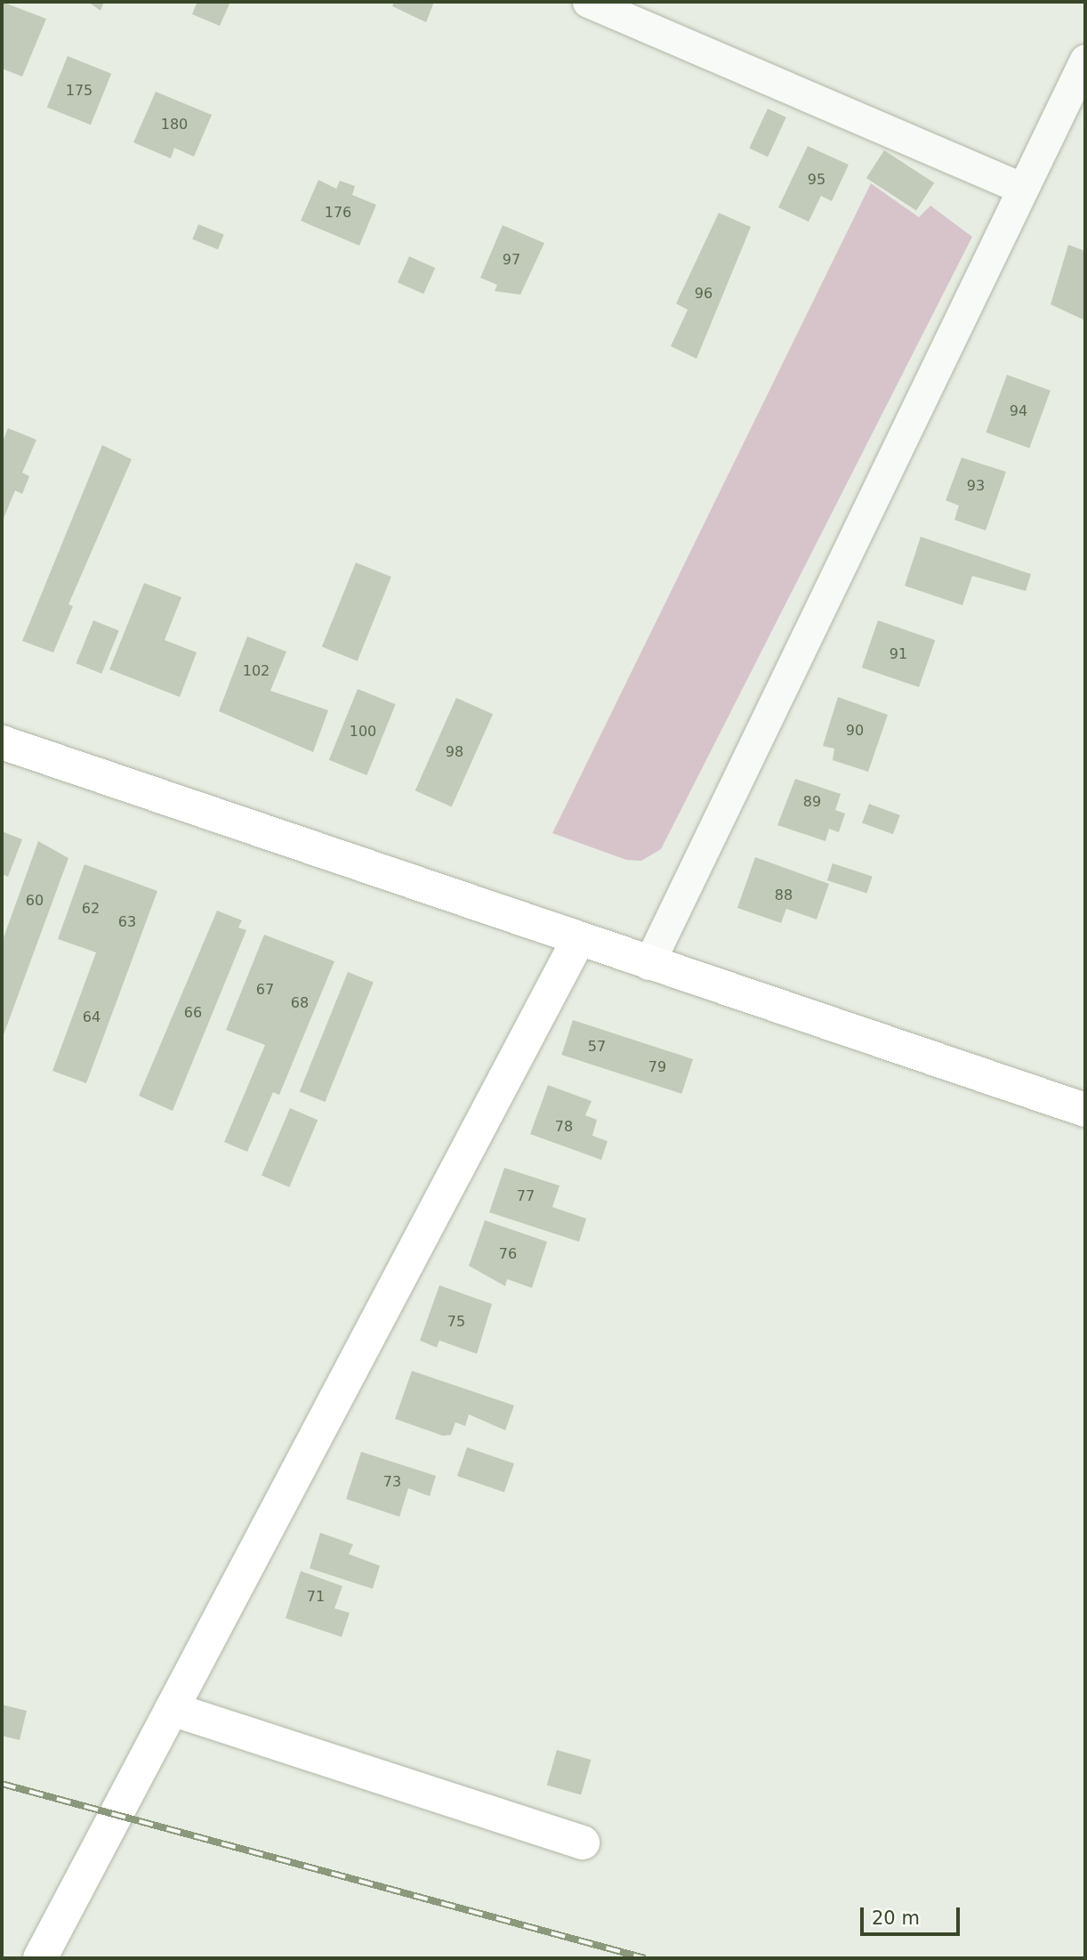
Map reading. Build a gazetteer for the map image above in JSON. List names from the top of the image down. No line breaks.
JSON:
{"house_numbers":["175","180","95","176","97","96","94","93","91","102","90","100","98","89","88","60","62","63","67","68","66","64","57","79","78","77","76","75","73","71"],"scale_bar":"20 m"}
